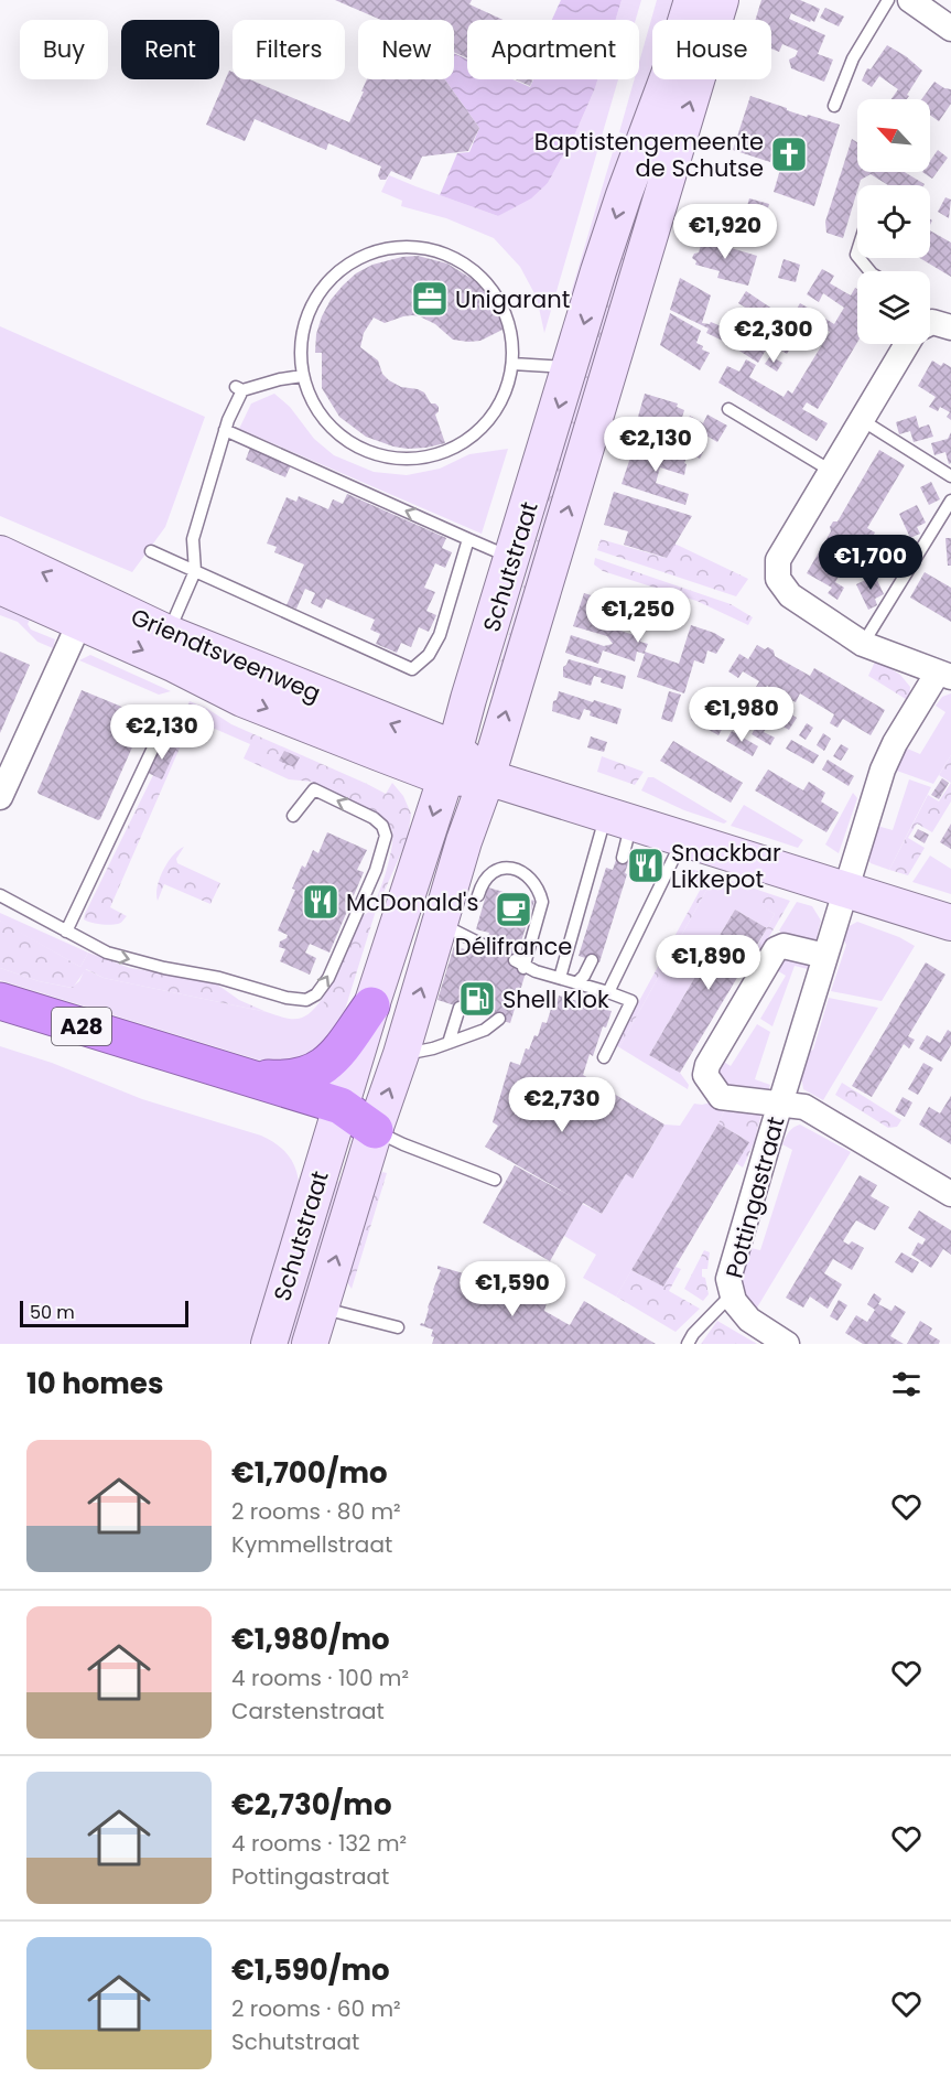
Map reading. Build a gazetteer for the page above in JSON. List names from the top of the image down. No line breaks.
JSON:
{"streets":{"highway":["A28"],"main road":["Schutstraat","Griendtsveenweg"],"street":["Pottingastraat"]},"crossings":[["Schutstraat","Griendtsveenweg"],["Schutstraat","A28"]],"places":{"church":["Baptistengemeente de Schutse"],"office":["Unigarant"],"restaurant":["Snackbar Likkepot","McDonald's"],"cafe":["Délifrance"],"fuel station":["Shell Klok"]},"scale_bar":"50 m","north":"top left","page":{"chip":["Buy","Rent","Filters","New","Apartment","House"],"price":["€1,920","€2,300","€2,130","€1,700","€1,250","€1,980","€2,130","€1,890","€2,730","€1,590"],"scale":"50 m","heading":"10 homes","list":[{"name":"€1,700/mo","note":"2 rooms · 80 m² · Kymmellstraat"},{"name":"€1,980/mo","note":"4 rooms · 100 m² · Carstenstraat"},{"name":"€2,730/mo","note":"4 rooms · 132 m² · Pottingastraat"},{"name":"€1,590/mo","note":"2 rooms · 60 m² · Schutstraat"}]}}
